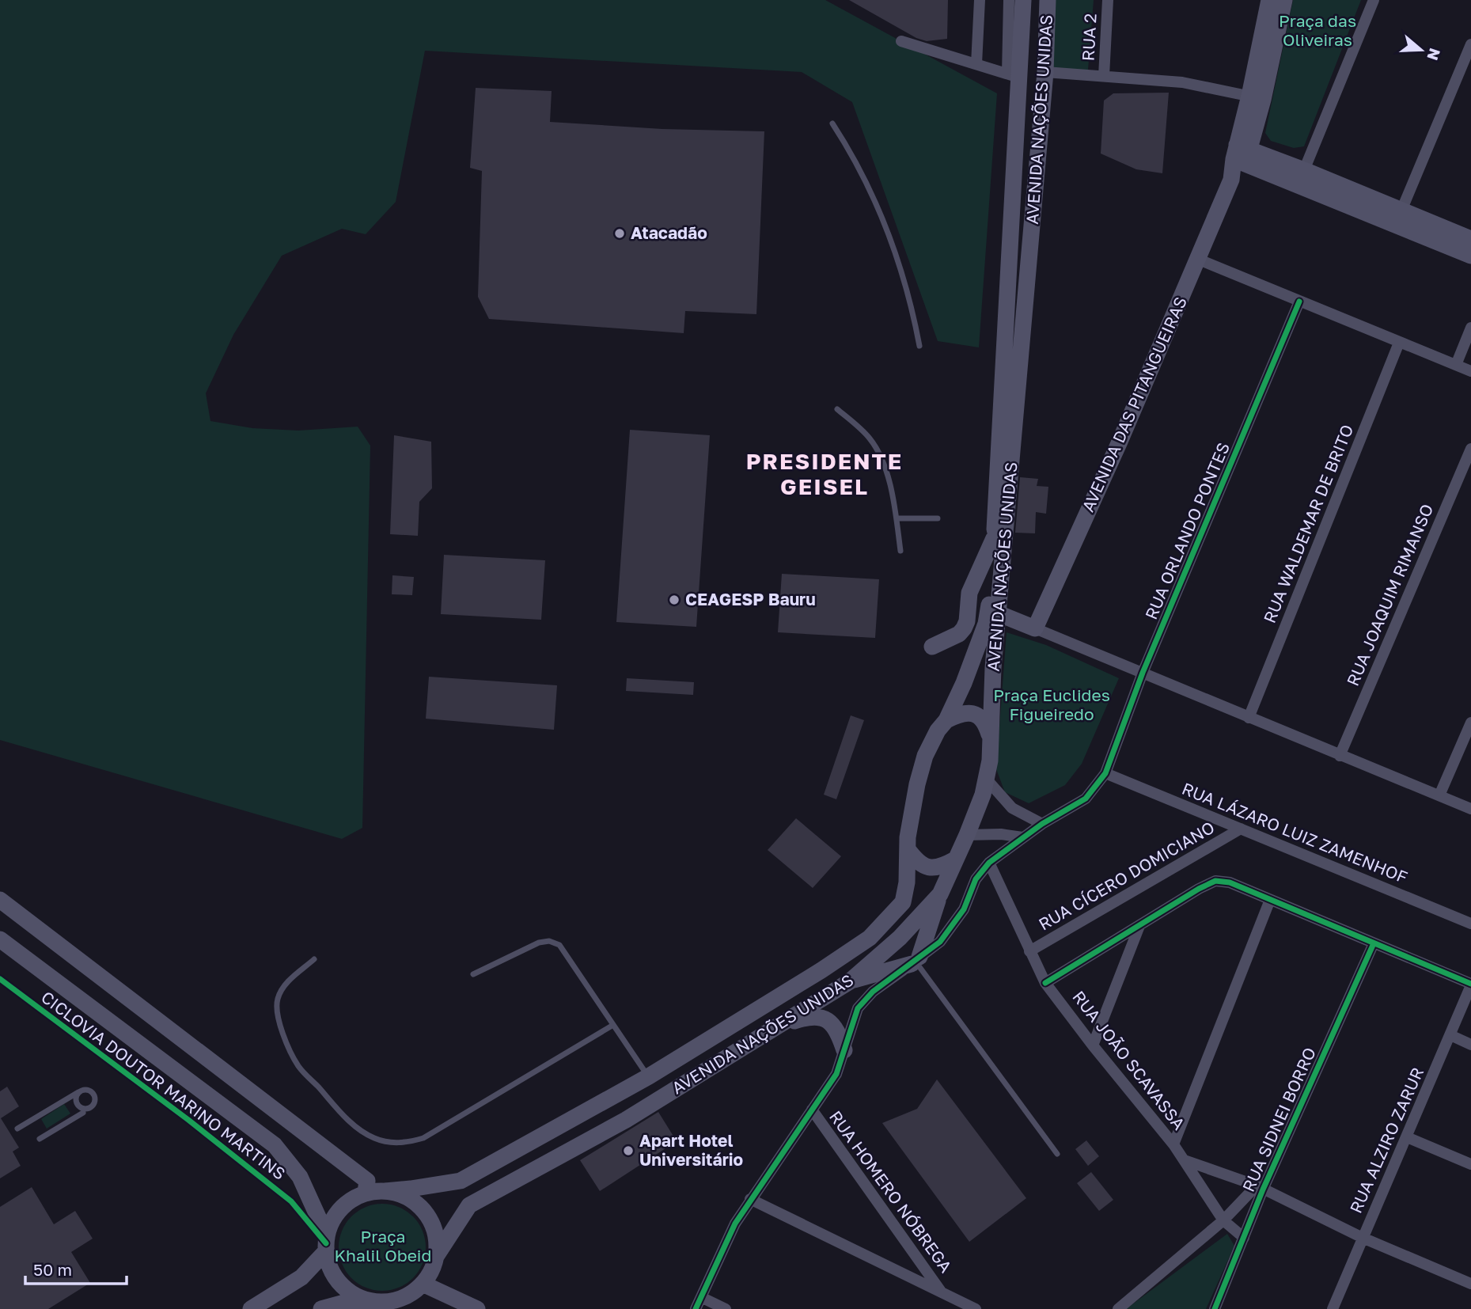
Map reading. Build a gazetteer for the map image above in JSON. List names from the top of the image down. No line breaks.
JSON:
{"streets":{"main road":["AVENIDA NAÇÕES UNIDAS","AVENIDA DAS PITANGUEIRAS"],"street":["RUA 2","RUA WALDEMAR DE BRITO","RUA ORLANDO PONTES","RUA JOAQUIM RIMANSO","RUA LÁZARO LUIZ ZAMENHOF","RUA CÍCERO DOMICIANO","RUA JOÃO SCAVASSA","RUA SIDNEI BORRO","RUA ALZIRO ZARUR","RUA HOMERO NÓBREGA"],"cycle path":["CICLOVIA DOUTOR MARINO MARTINS"]},"crossings":[["RUA ORLANDO PONTES","RUA LÁZARO LUIZ ZAMENHOF"],["RUA ORLANDO PONTES","RUA JOÃO SCAVASSA"],["RUA ORLANDO PONTES","RUA HOMERO NÓBREGA"],["RUA LÁZARO LUIZ ZAMENHOF","RUA CÍCERO DOMICIANO"],["RUA CÍCERO DOMICIANO","RUA JOÃO SCAVASSA"],["RUA JOÃO SCAVASSA","RUA SIDNEI BORRO"]],"districts":["PRESIDENTE GEISEL"],"parks":["Praça das Oliveiras","Praça Euclides Figueiredo","Praça Khalil Obeid"],"places":["Atacadão","CEAGESP Bauru","Apart Hotel Universitário"],"scale_bar":"50 m","north":"right"}
